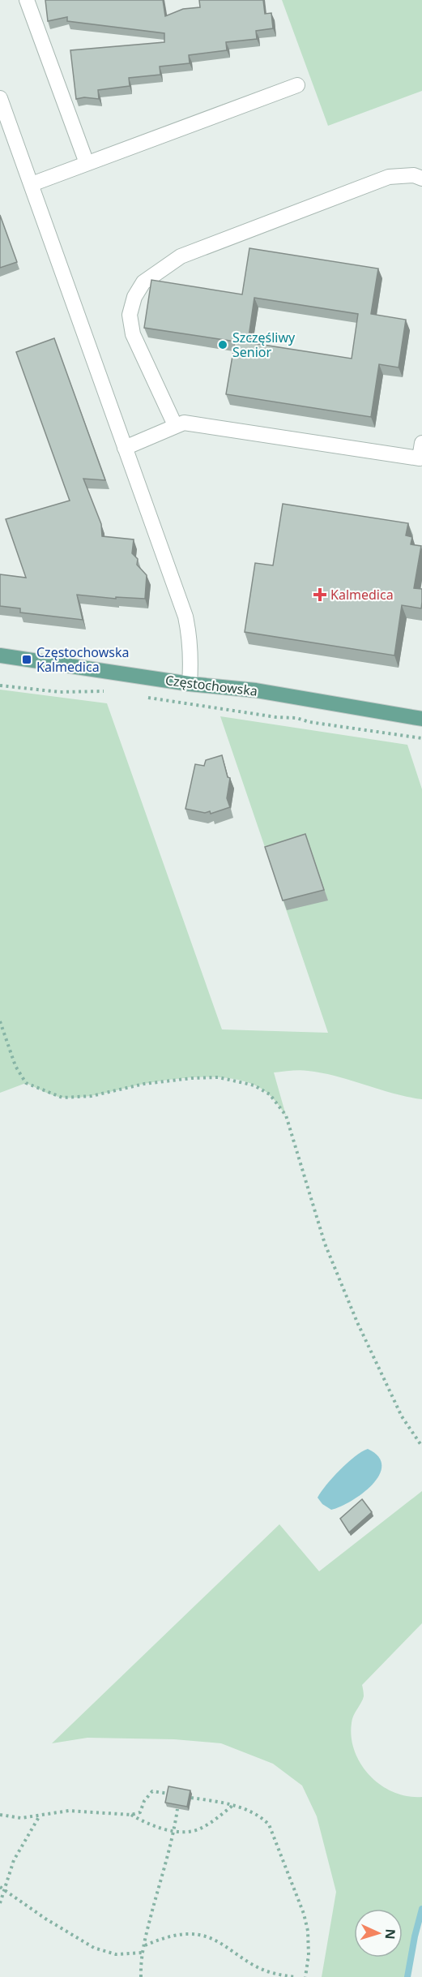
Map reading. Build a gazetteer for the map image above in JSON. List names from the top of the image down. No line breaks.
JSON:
{"streets":{"main road":["Częstochowska"]},"places":{"other":["Szczęśliwy Senior"],"health":["Kalmedica"],"transit":["Częstochowska Kalmedica"]},"north":"right"}
